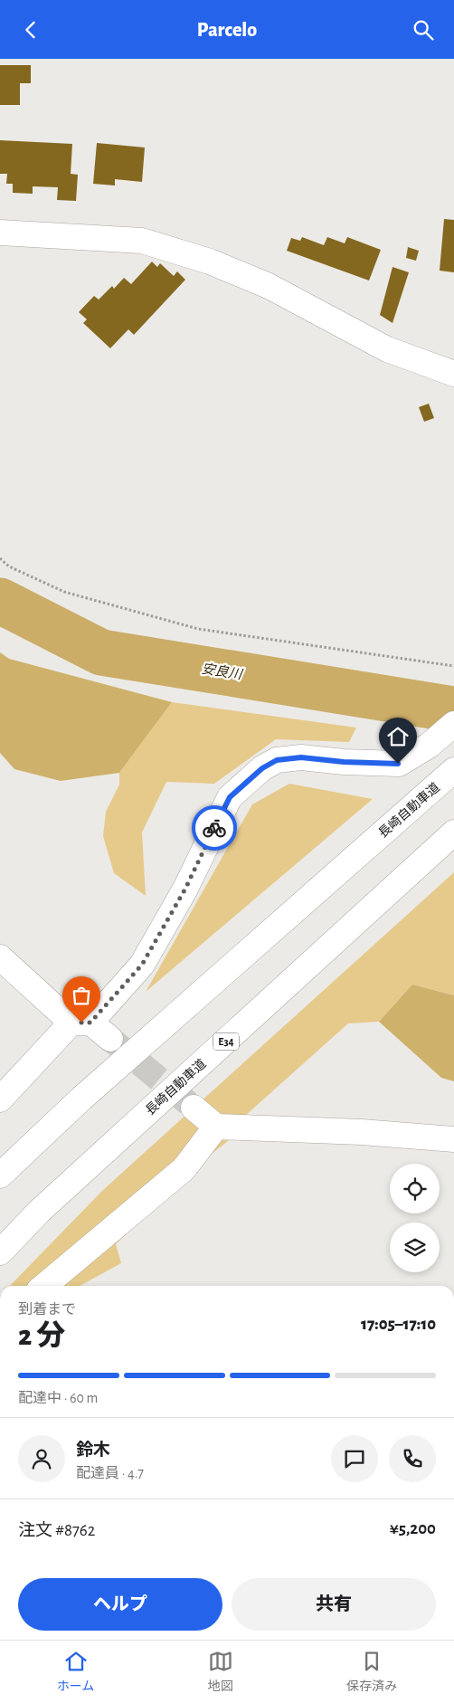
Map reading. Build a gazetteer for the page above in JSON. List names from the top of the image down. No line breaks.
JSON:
{"streets":{"main road":["長崎自動車道","E34"]},"water":["安良川"],"page":{"header":"Parcelo","heading":["2 分","到着まで","17:05–17:10"],"panel":["鈴木","配達員 · 4.7","注文 #8762","¥5,200"],"bar":"配達中 · 60 m","buttons":["ヘルプ","共有"],"tabs":["ホーム","地図","保存済み"]}}
